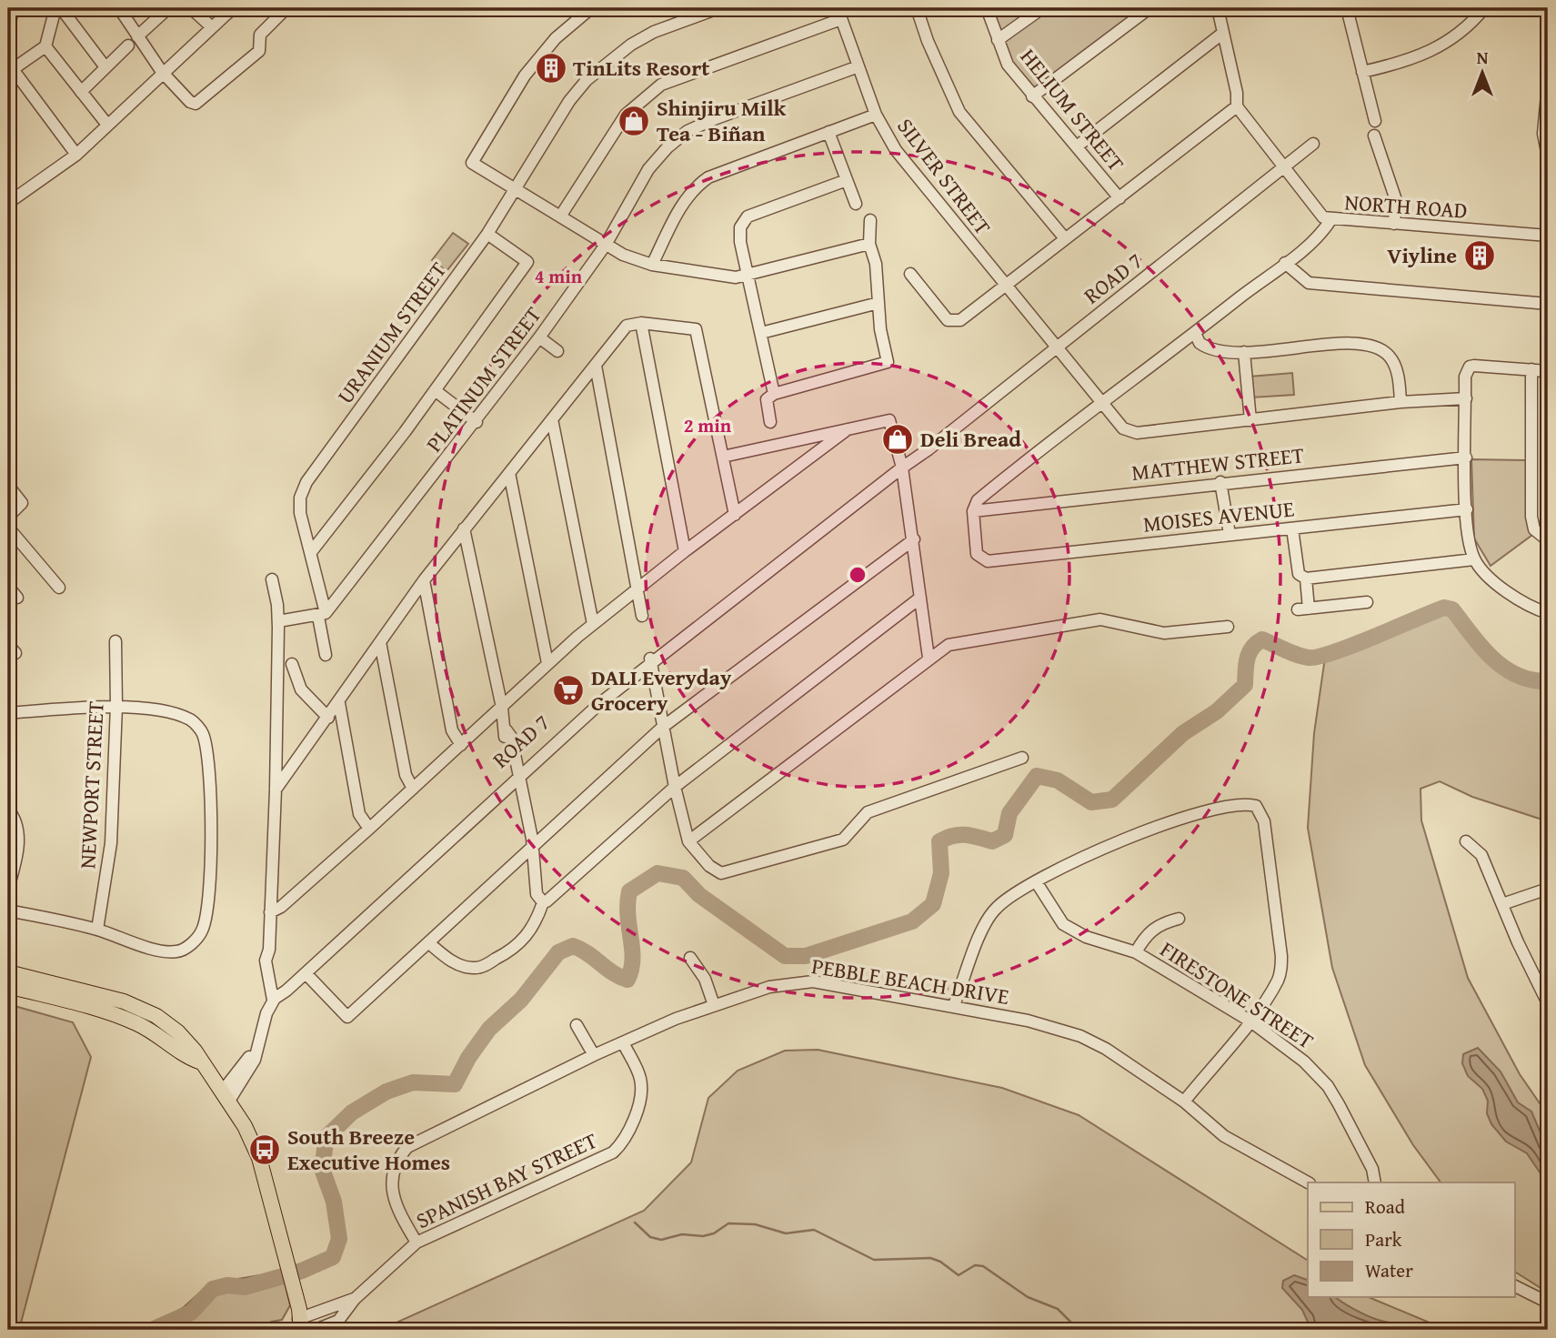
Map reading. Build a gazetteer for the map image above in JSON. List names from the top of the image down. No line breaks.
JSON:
{"streets":{"street":["HELIUM STREET","SILVER STREET","NORTH ROAD","ROAD 7","URANIUM STREET","PLATINUM STREET","MATTHEW STREET","MOISES AVENUE","NEWPORT STREET","PEBBLE BEACH DRIVE","FIRESTONE STREET","SPANISH BAY STREET"]},"crossings":[["SILVER STREET","ROAD 7"],["SILVER STREET","PLATINUM STREET"],["NORTH ROAD","ROAD 7"],["MATTHEW STREET","MOISES AVENUE"],["PEBBLE BEACH DRIVE","SPANISH BAY STREET"]],"places":{"building":["TinLits Resort","Viyline"],"shop":["Shinjiru Milk Tea - Biñan","Deli Bread"],"supermarket":["DALI Everyday Grocery"],"bus stop":["South Breeze Executive Homes"]},"legend":["Road","Park","Water"],"north":"top","rings":["4 min","2 min"]}
